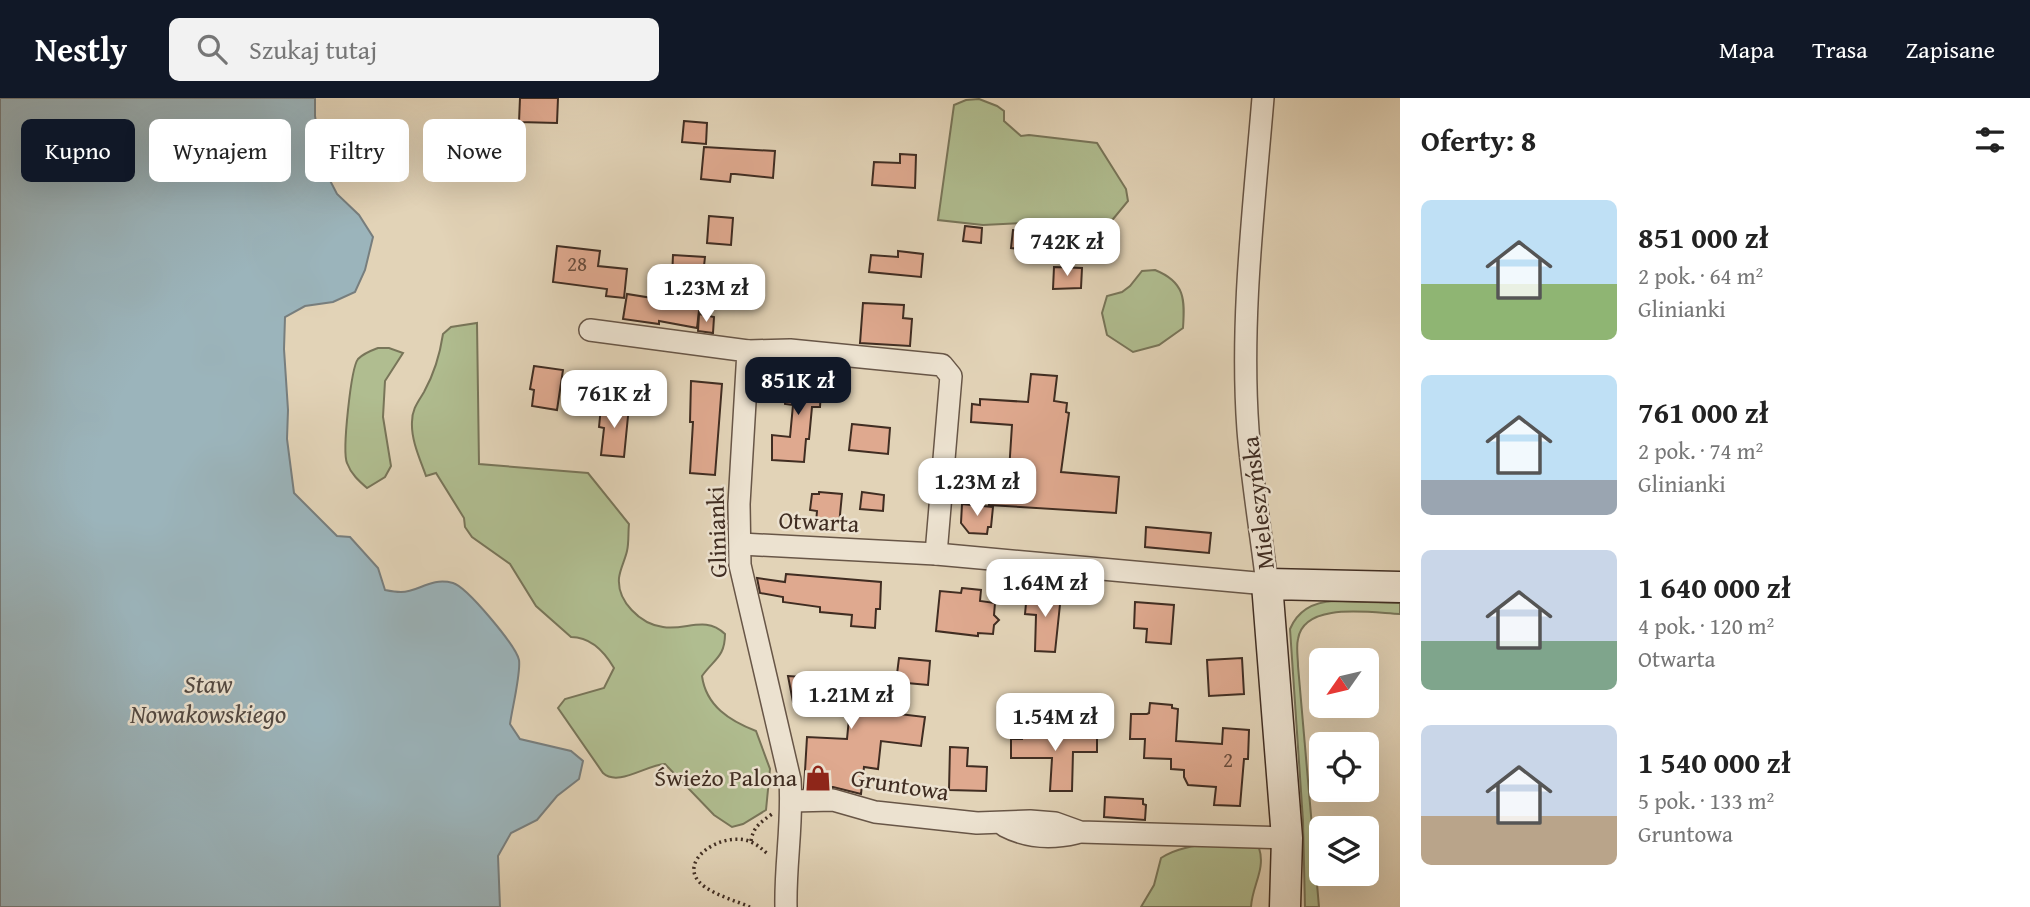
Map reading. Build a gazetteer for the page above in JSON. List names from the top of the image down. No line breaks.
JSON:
{"streets":{"street":["Mieleszyńska","Otwarta","Glinianki","Gruntowa"]},"crossings":[["Mieleszyńska","Otwarta"],["Mieleszyńska","Gruntowa"],["Otwarta","Glinianki"],["Glinianki","Gruntowa"]],"water":["Staw Nowakowskiego"],"places":{"shop":["Świeżo Palona"]},"house_numbers":["28","2"],"north":"bottom left","page":{"header":"Nestly","search":"Szukaj tutaj","nav":["Mapa","Trasa","Zapisane"],"heading":"Oferty: 8","chip":["Kupno","Wynajem","Filtry","Nowe"],"list":[{"name":"851 000 zł","note":"2 pok. · 64 m² · Glinianki"},{"name":"761 000 zł","note":"2 pok. · 74 m² · Glinianki"},{"name":"1 640 000 zł","note":"4 pok. · 120 m² · Otwarta"},{"name":"1 540 000 zł","note":"5 pok. · 133 m² · Gruntowa"}],"price":["742K zł","1.23M zł","851K zł","761K zł","1.23M zł","1.64M zł","1.21M zł","1.54M zł"]}}
